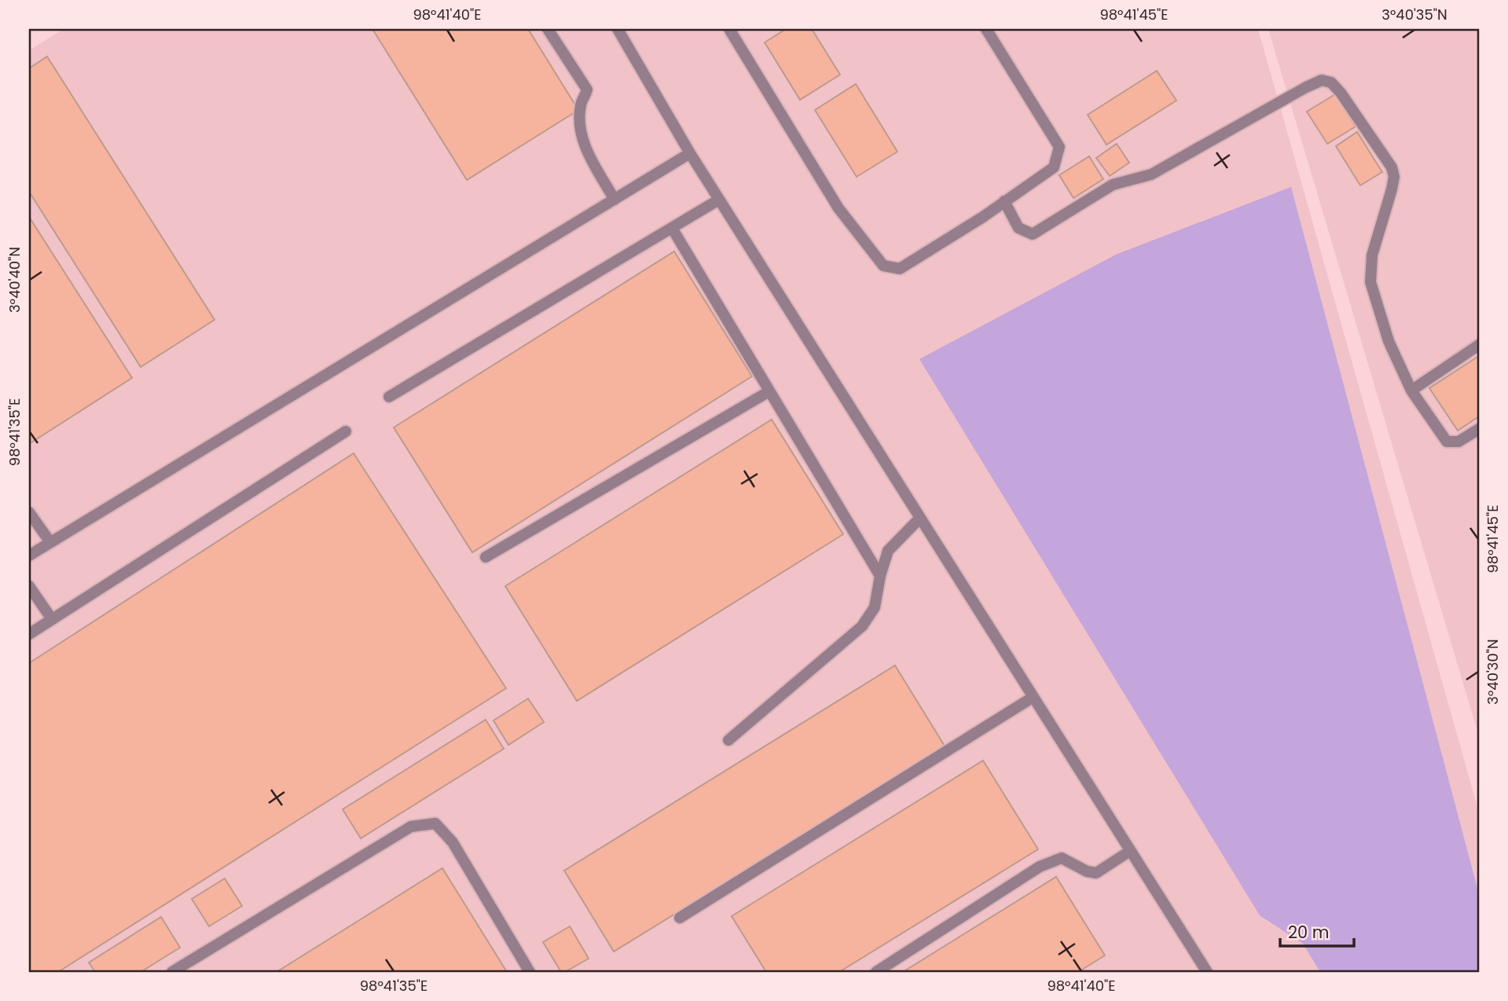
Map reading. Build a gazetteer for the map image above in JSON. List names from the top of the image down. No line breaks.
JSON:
{"scale_bar":"20 m","coordinates":["98°41'40\"E","98°41'45\"E","3°40'35\"N","3°40'40\"N","98°41'35\"E","3°40'30\"N"]}
